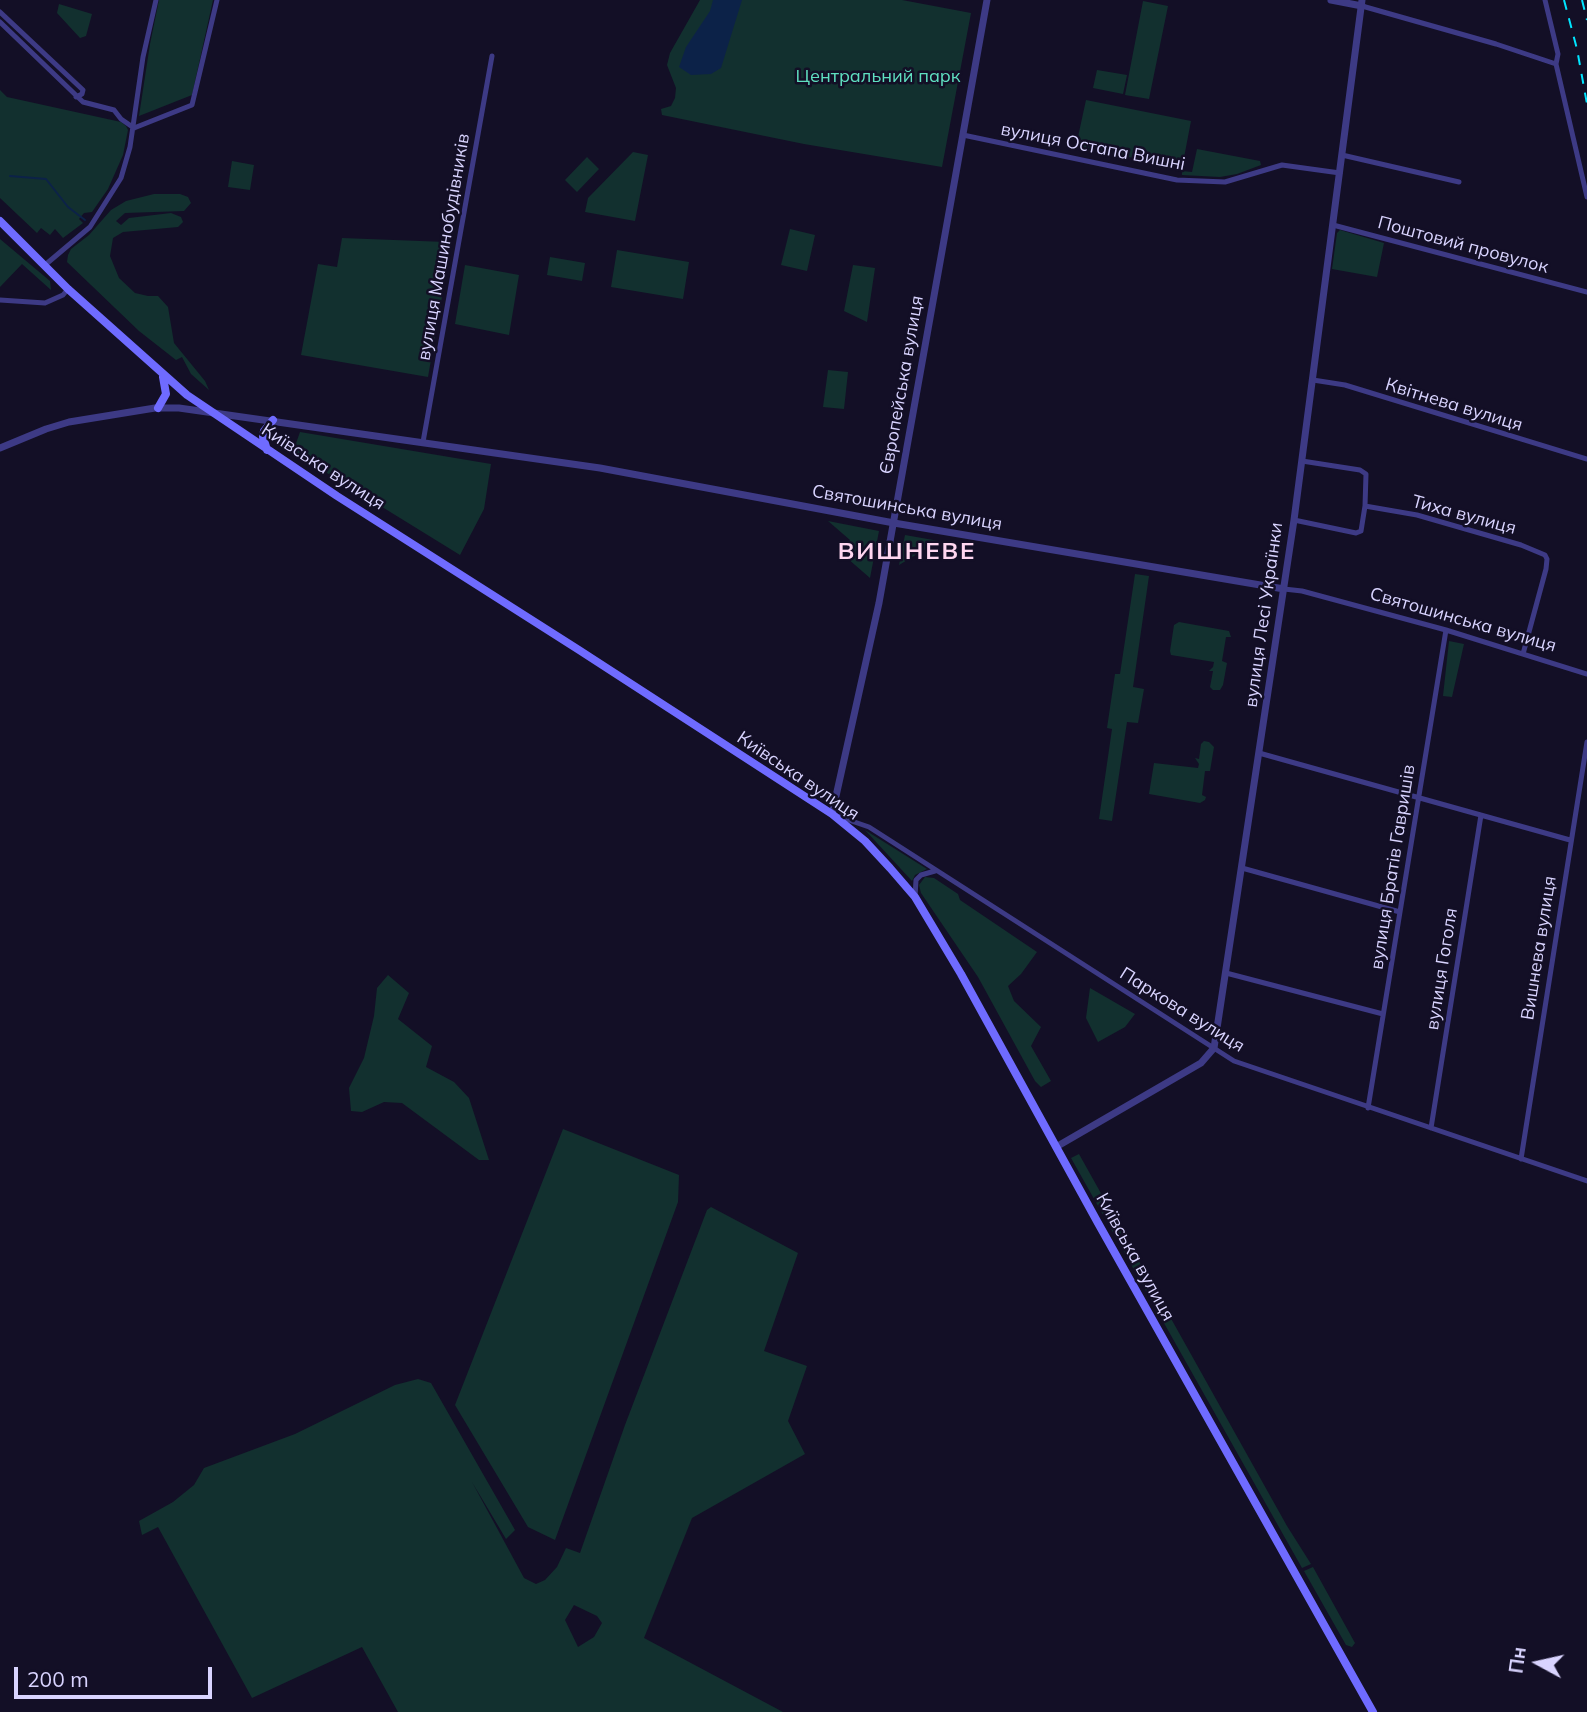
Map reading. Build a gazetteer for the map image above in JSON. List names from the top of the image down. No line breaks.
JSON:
{"streets":{"main road":["Київська вулиця"],"street":["вулиця Остапа Вишні","Поштовий провулок","вулиця Машинобудівників","Європейська вулиця","Квітнева вулиця","Святошинська вулиця","Тиха вулиця","вулиця Лесі Українки","вулиця Братів Гавришів","Вишнева вулиця","вулиця Гоголя","Паркова вулиця"]},"crossings":[["вулиця Остапа Вишні","Європейська вулиця"],["вулиця Остапа Вишні","вулиця Лесі Українки"],["Поштовий провулок","вулиця Лесі Українки"],["вулиця Машинобудівників","Святошинська вулиця"],["Європейська вулиця","Київська вулиця"],["Європейська вулиця","Святошинська вулиця"],["Європейська вулиця","Паркова вулиця"],["Квітнева вулиця","вулиця Лесі Українки"],["Київська вулиця","Святошинська вулиця"],["Київська вулиця","Паркова вулиця"],["Святошинська вулиця","Тиха вулиця"],["Святошинська вулиця","вулиця Лесі Українки"],["Святошинська вулиця","вулиця Братів Гавришів"],["вулиця Лесі Українки","Паркова вулиця"],["вулиця Братів Гавришів","Паркова вулиця"],["Вишнева вулиця","Паркова вулиця"],["вулиця Гоголя","Паркова вулиця"]],"districts":["ВИШНЕВЕ"],"parks":["Центральний парк"],"scale_bar":"200 m","north":"left"}
